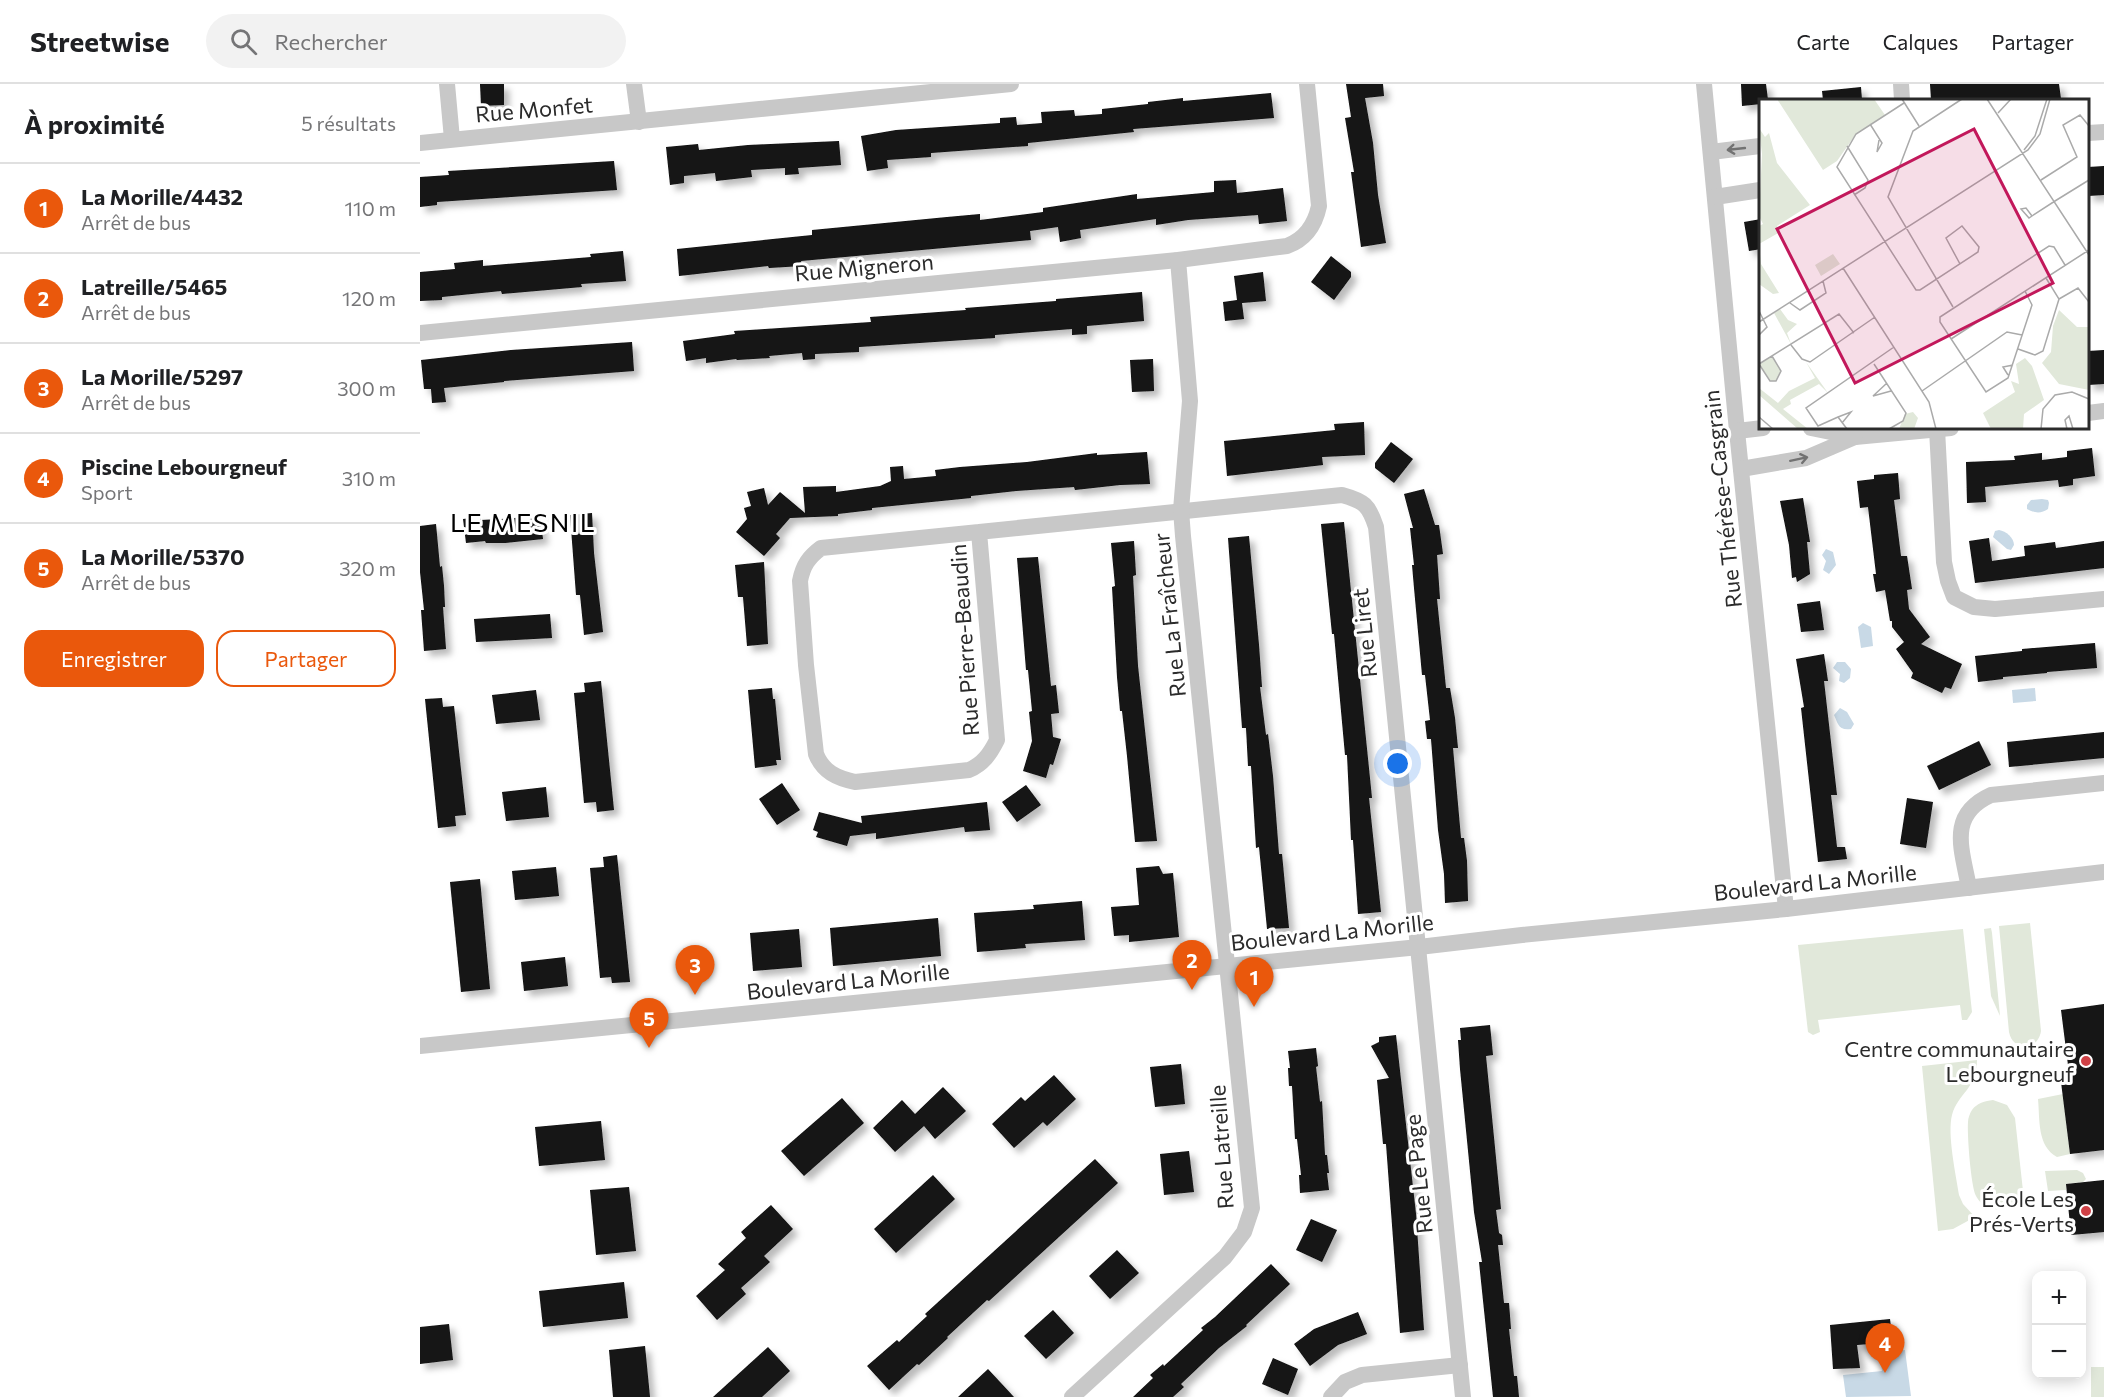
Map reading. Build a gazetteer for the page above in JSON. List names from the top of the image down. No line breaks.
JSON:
{"streets":{"street":["Rue Monfet","Rue Migneron","Rue Thérèse-Casgrain","Rue La Fraîcheur","Rue Liret","Rue Pierre-Beaudin","Boulevard La Morille","Rue Latreille","Rue Le Page"]},"crossings":[["Rue Migneron","Rue La Fraîcheur"],["Rue Thérèse-Casgrain","Boulevard La Morille"],["Rue La Fraîcheur","Rue Liret"],["Rue La Fraîcheur","Rue Pierre-Beaudin"],["Rue La Fraîcheur","Boulevard La Morille"],["Rue La Fraîcheur","Rue Latreille"],["Rue Liret","Rue Pierre-Beaudin"],["Rue Liret","Boulevard La Morille"],["Rue Liret","Rue Le Page"],["Boulevard La Morille","Rue Latreille"],["Boulevard La Morille","Rue Le Page"]],"districts":["LE MESNIL"],"places":["Centre communautaire Lebourgneuf","École Les Prés-Verts"],"page":{"header":"Streetwise","search":"Rechercher","nav":["Carte","Calques","Partager"],"heading":["À proximité","5 résultats"],"list":[{"mark":"1","name":"La Morille/4432","note":"Arrêt de bus","value":"110 m"},{"mark":"2","name":"Latreille/5465","note":"Arrêt de bus","value":"120 m"},{"mark":"3","name":"La Morille/5297","note":"Arrêt de bus","value":"300 m"},{"mark":"4","name":"Piscine Lebourgneuf","note":"Sport","value":"310 m"},{"mark":"5","name":"La Morille/5370","note":"Arrêt de bus","value":"320 m"}],"buttons":["Enregistrer","Partager"],"pins":["2","3","1","5","4"],"map_buttons":["+","−"]}}
